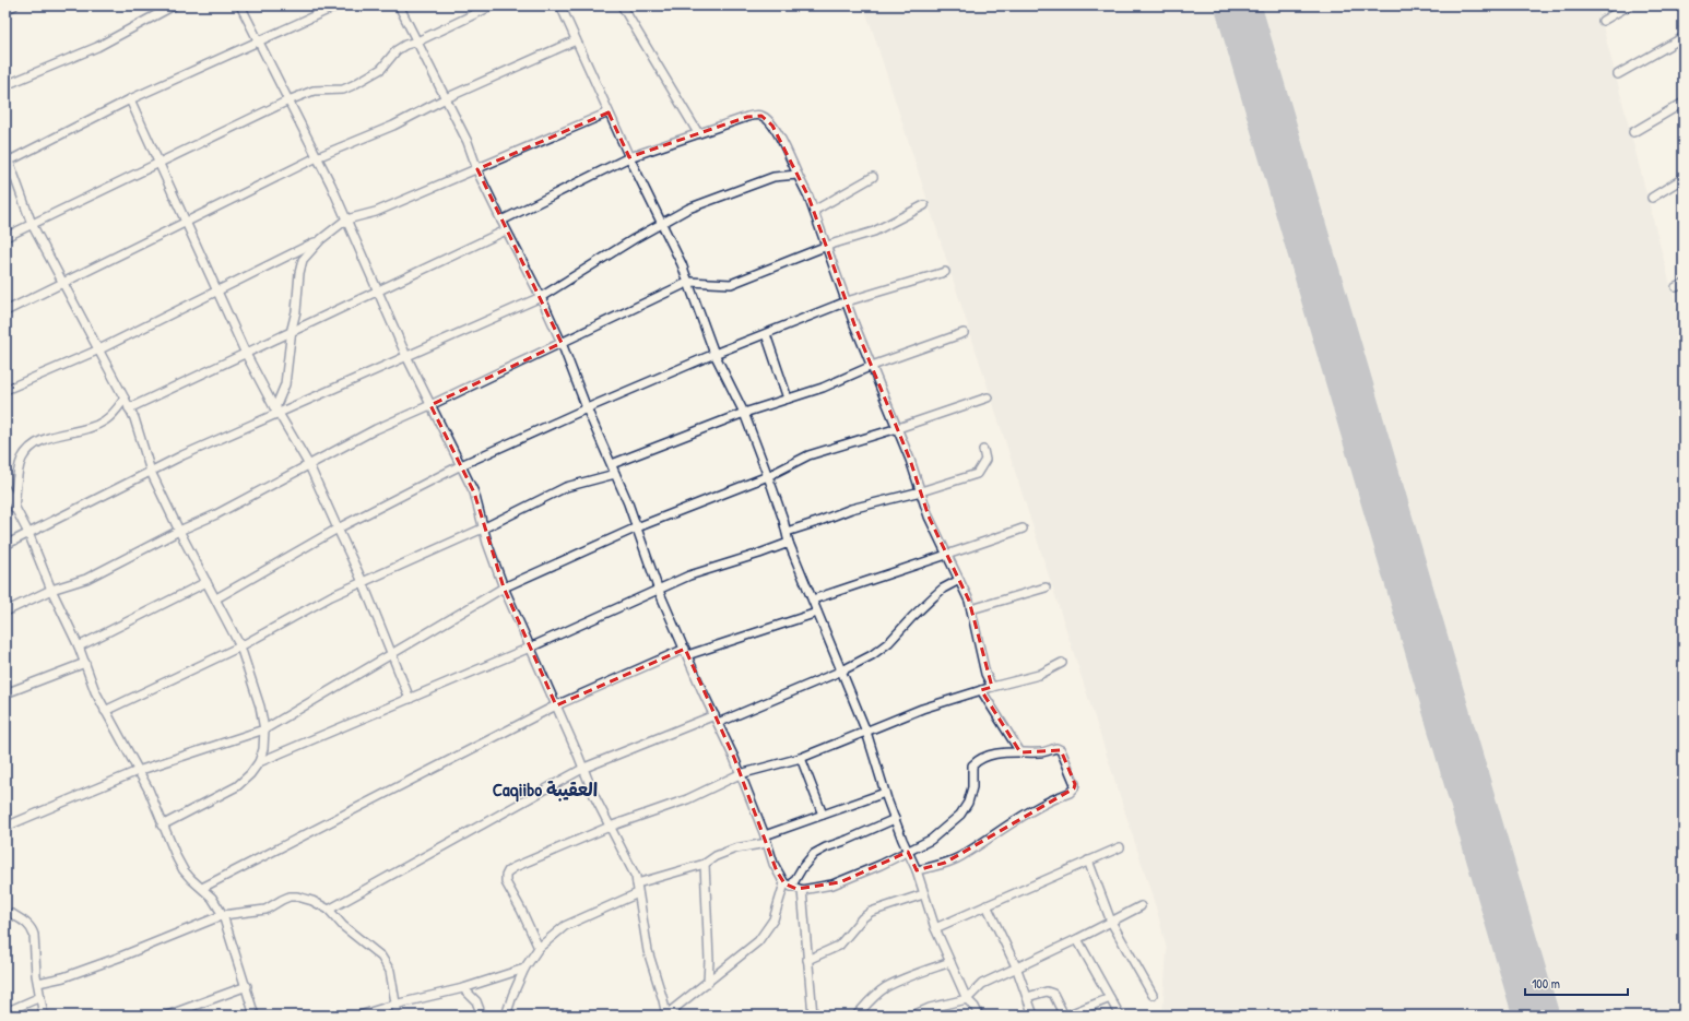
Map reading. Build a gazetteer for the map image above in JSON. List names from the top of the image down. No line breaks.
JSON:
{"districts":["Caqiibo العقيبة"],"scale_bar":"100 m"}
